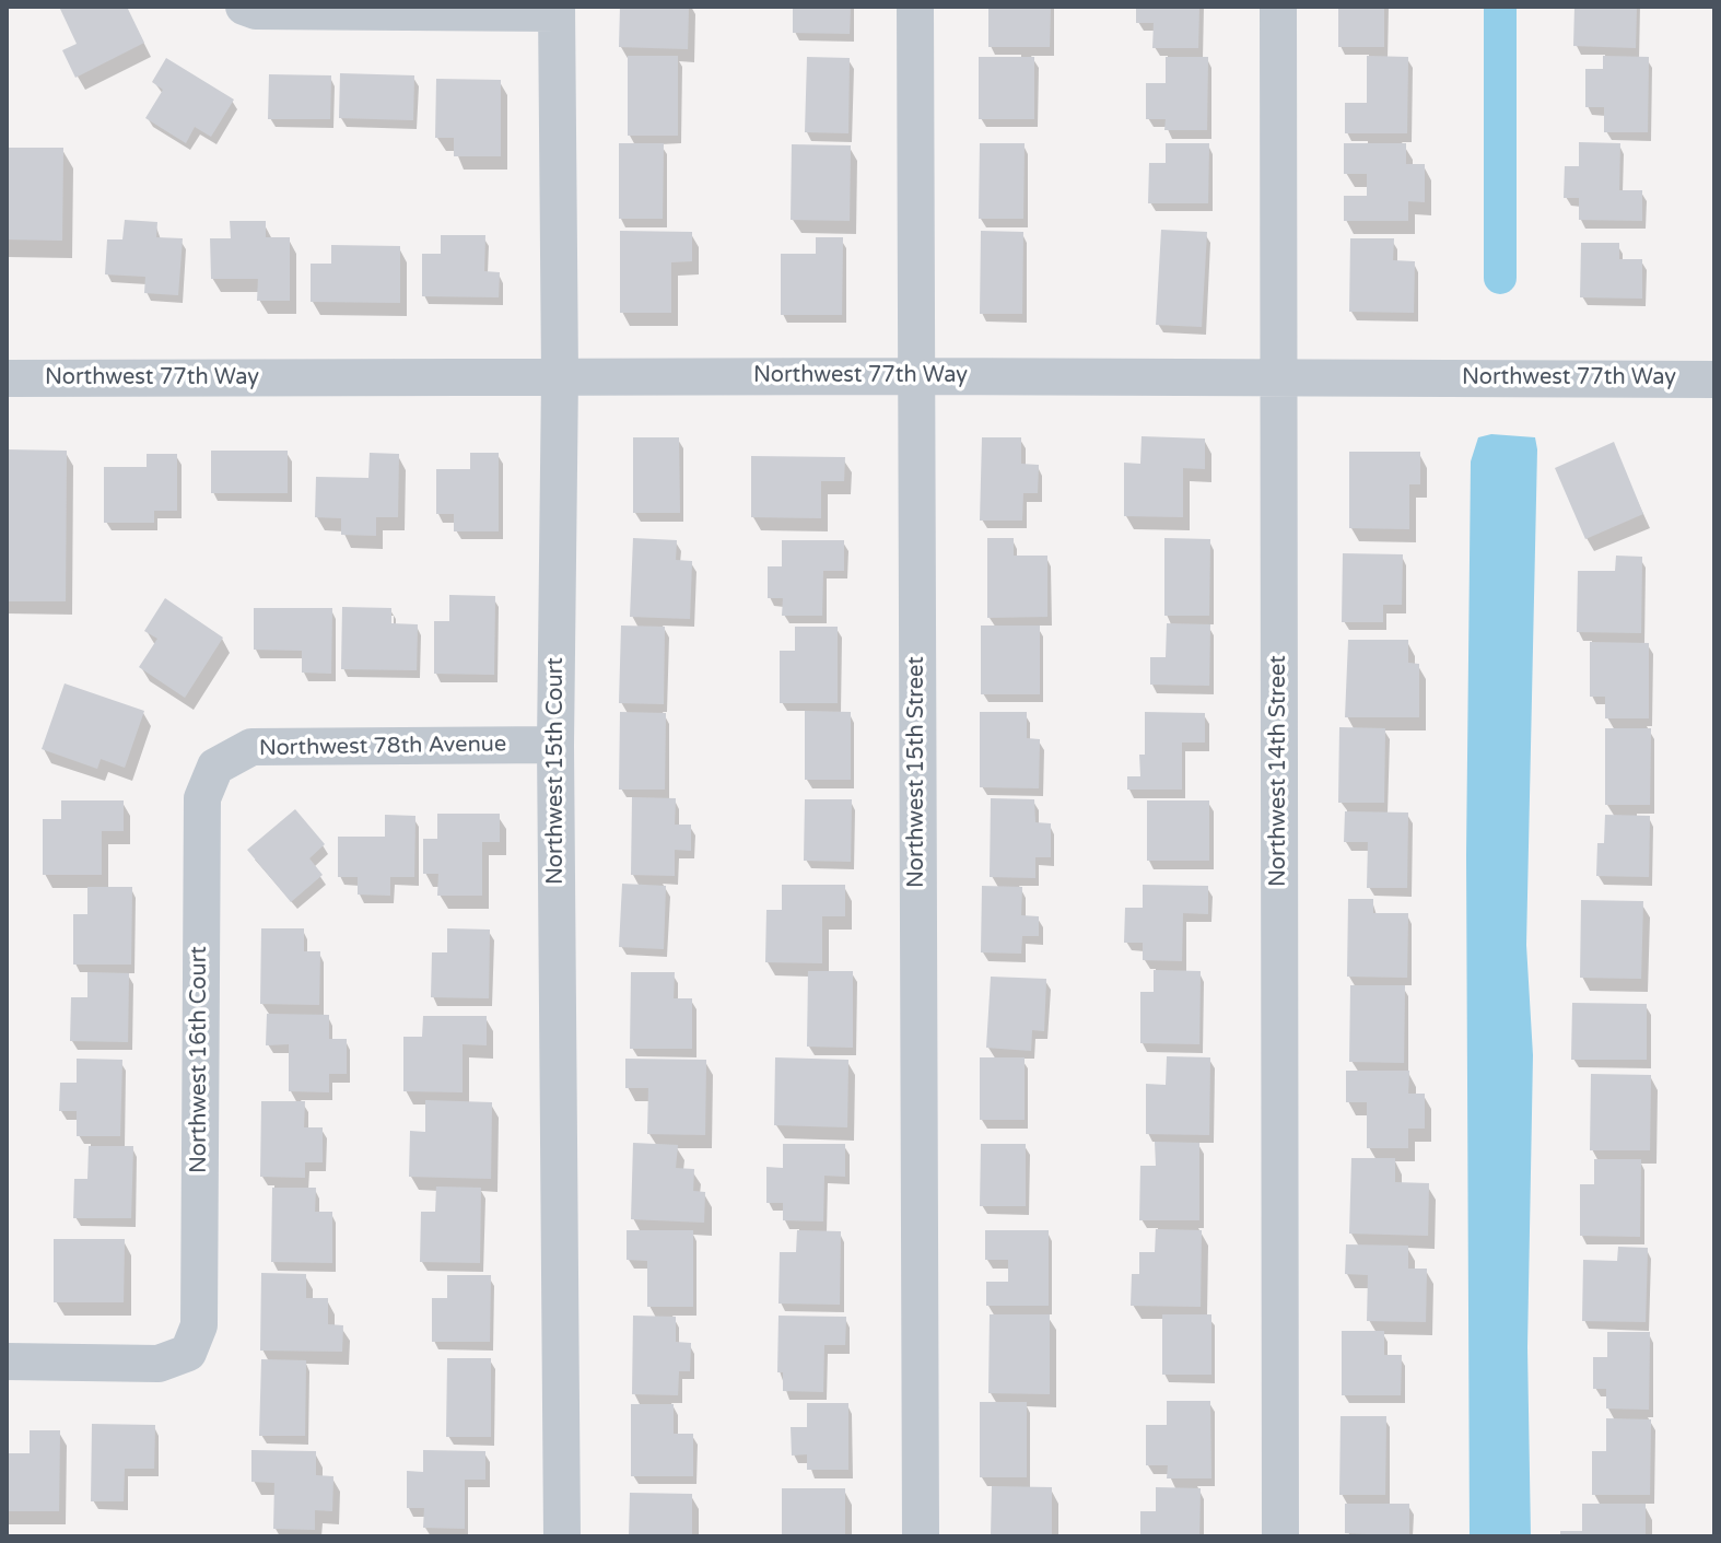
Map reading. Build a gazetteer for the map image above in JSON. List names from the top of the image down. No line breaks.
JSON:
{"streets":{"street":["Northwest 77th Way","Northwest 78th Avenue","Northwest 15th Court","Northwest 14th Street","Northwest 15th Street","Northwest 16th Court"]},"crossings":[["Northwest 77th Way","Northwest 15th Court"],["Northwest 77th Way","Northwest 14th Street"],["Northwest 77th Way","Northwest 15th Street"],["Northwest 78th Avenue","Northwest 15th Court"],["Northwest 78th Avenue","Northwest 16th Court"]]}
